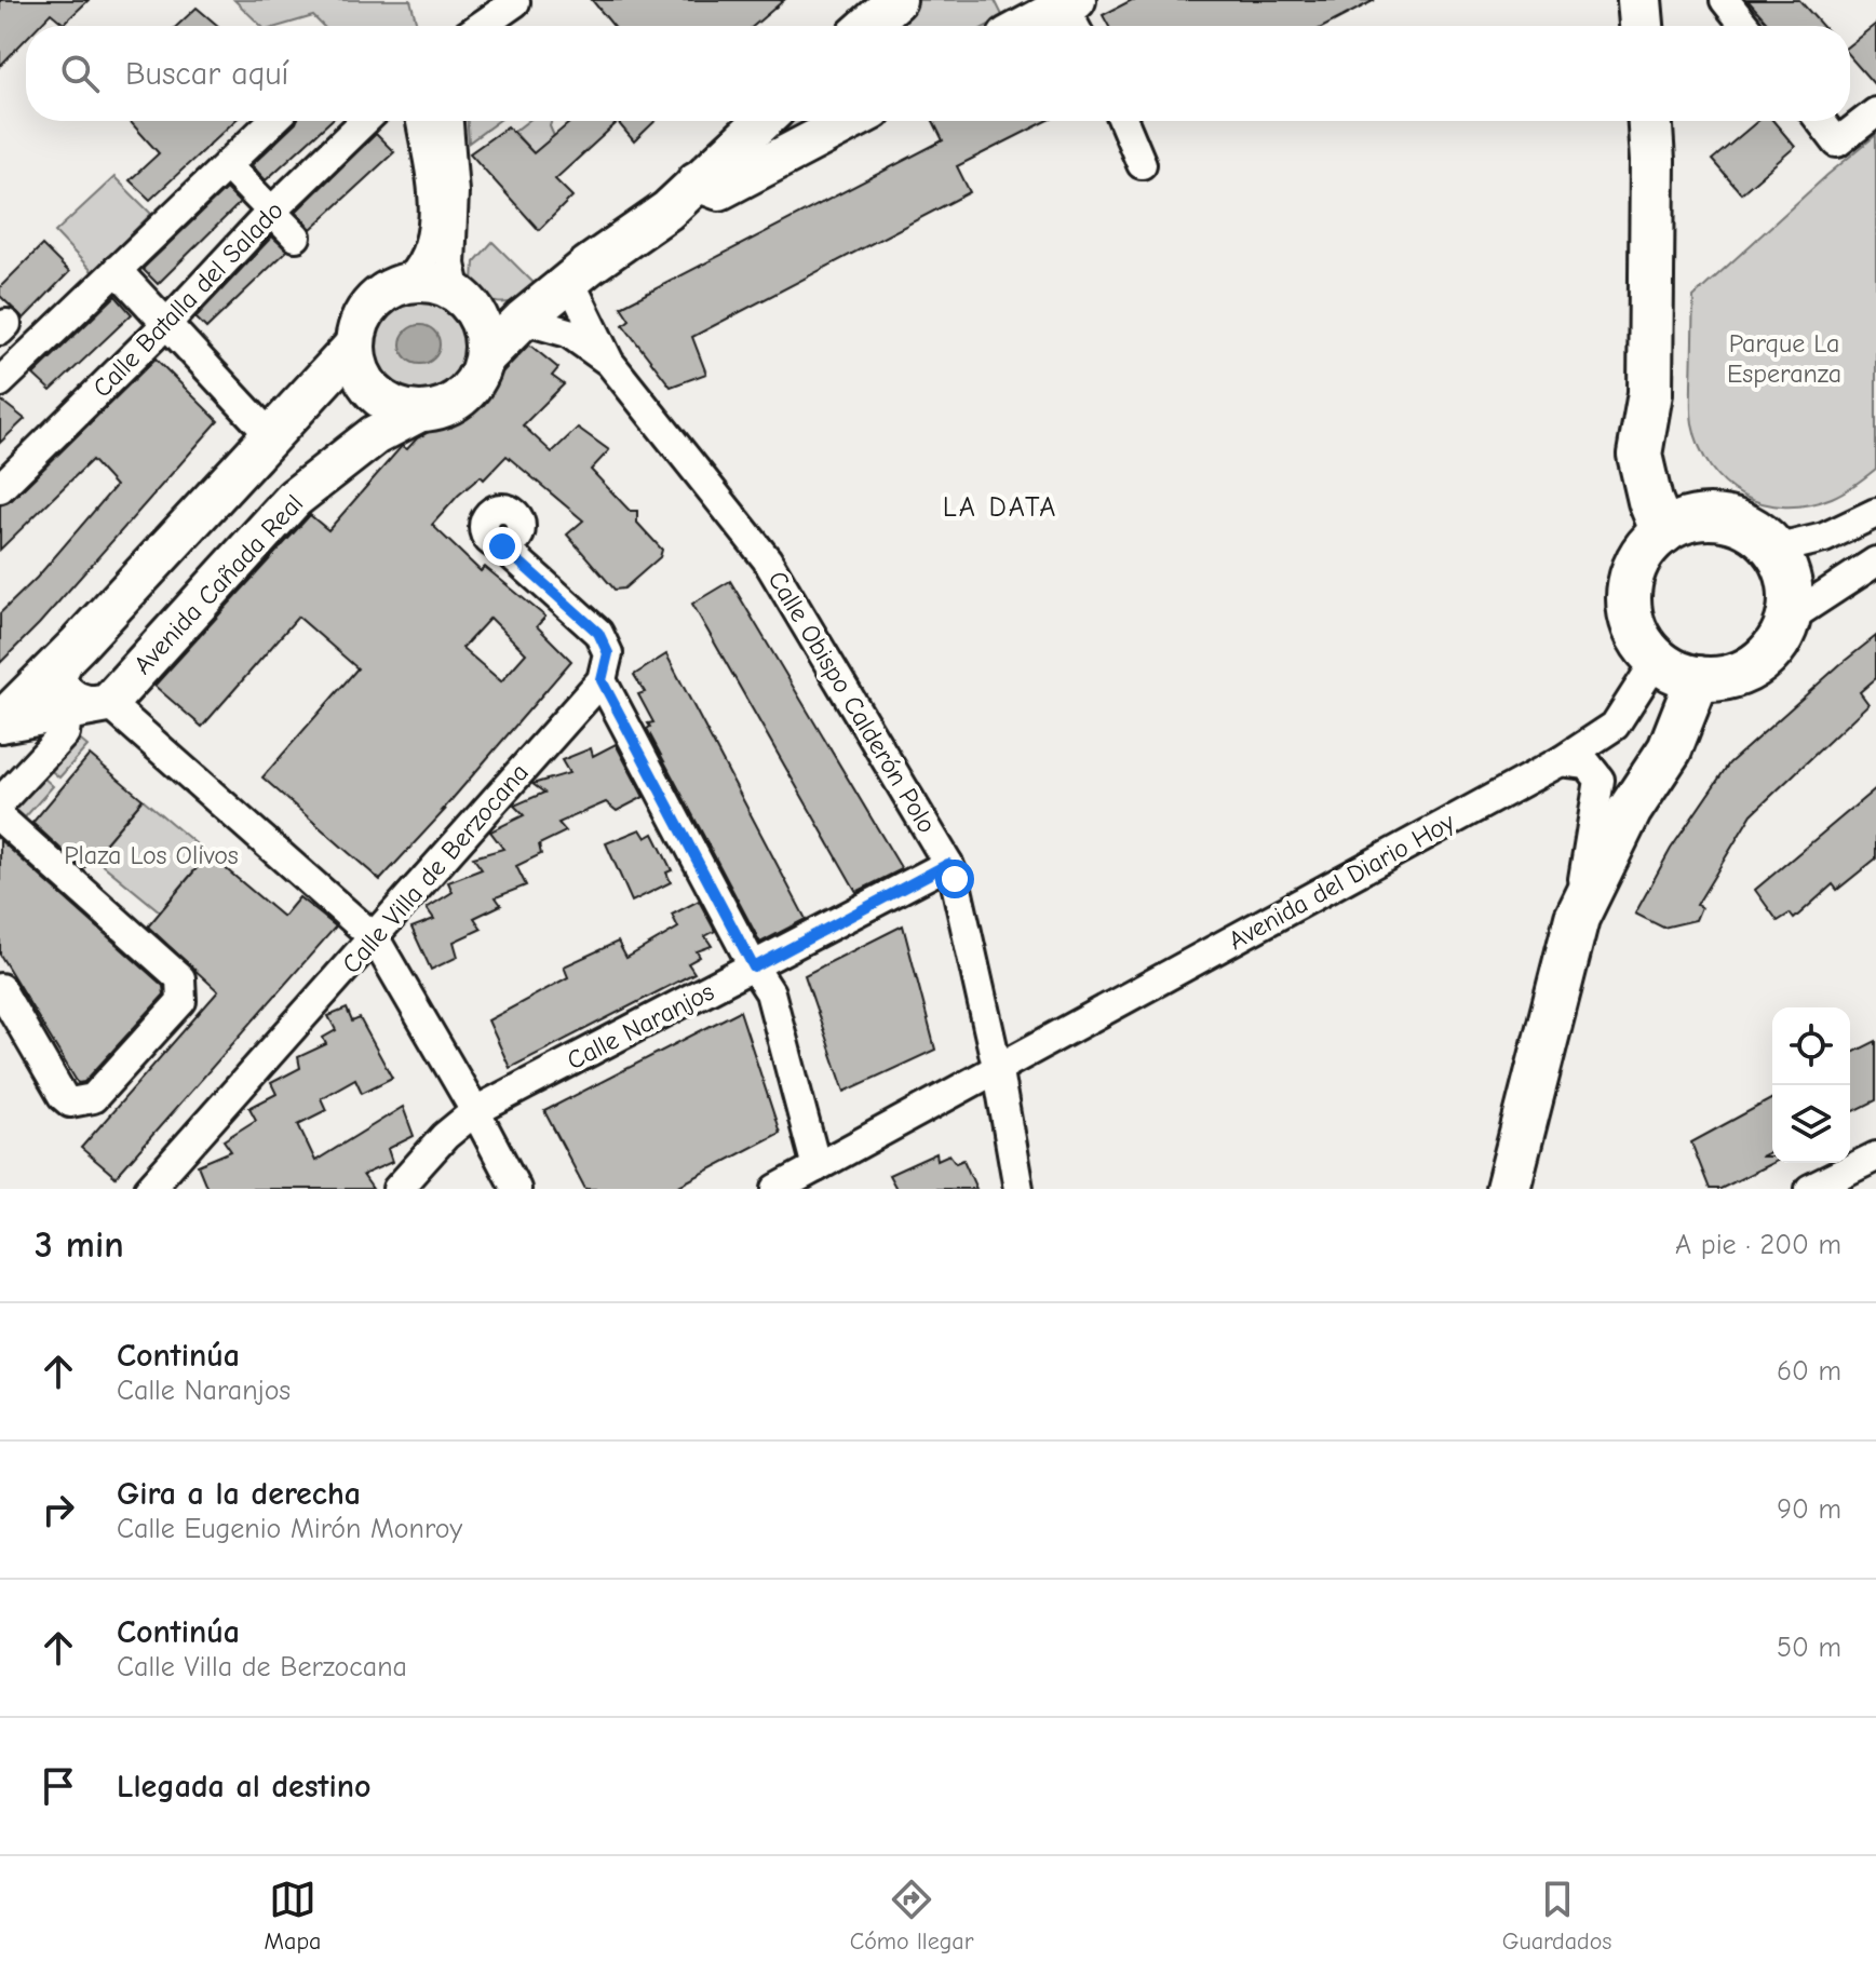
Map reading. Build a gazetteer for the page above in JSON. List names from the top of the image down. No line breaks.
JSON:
{"streets":{"main road":["Avenida Cañada Real"],"street":["Calle Batalla del Salado","Calle Obispo Calderón Polo","Calle Villa de Berzocana","Avenida del Diario Hoy","Calle Naranjos"]},"crossings":[["Calle Obispo Calderón Polo","Avenida del Diario Hoy"],["Calle Obispo Calderón Polo","Calle Naranjos"]],"districts":["LA DATA"],"parks":["Parque La Esperanza","Plaza Los Olivos"],"page":{"search":"Buscar aquí","heading":["3 min","A pie · 200 m"],"list":[["Continúa","Calle Naranjos","60 m"],["Gira a la derecha","Calle Eugenio Mirón Monroy","90 m"],["Continúa","Calle Villa de Berzocana","50 m"],"Llegada al destino"],"nav":["Mapa","Cómo llegar","Guardados"]}}
